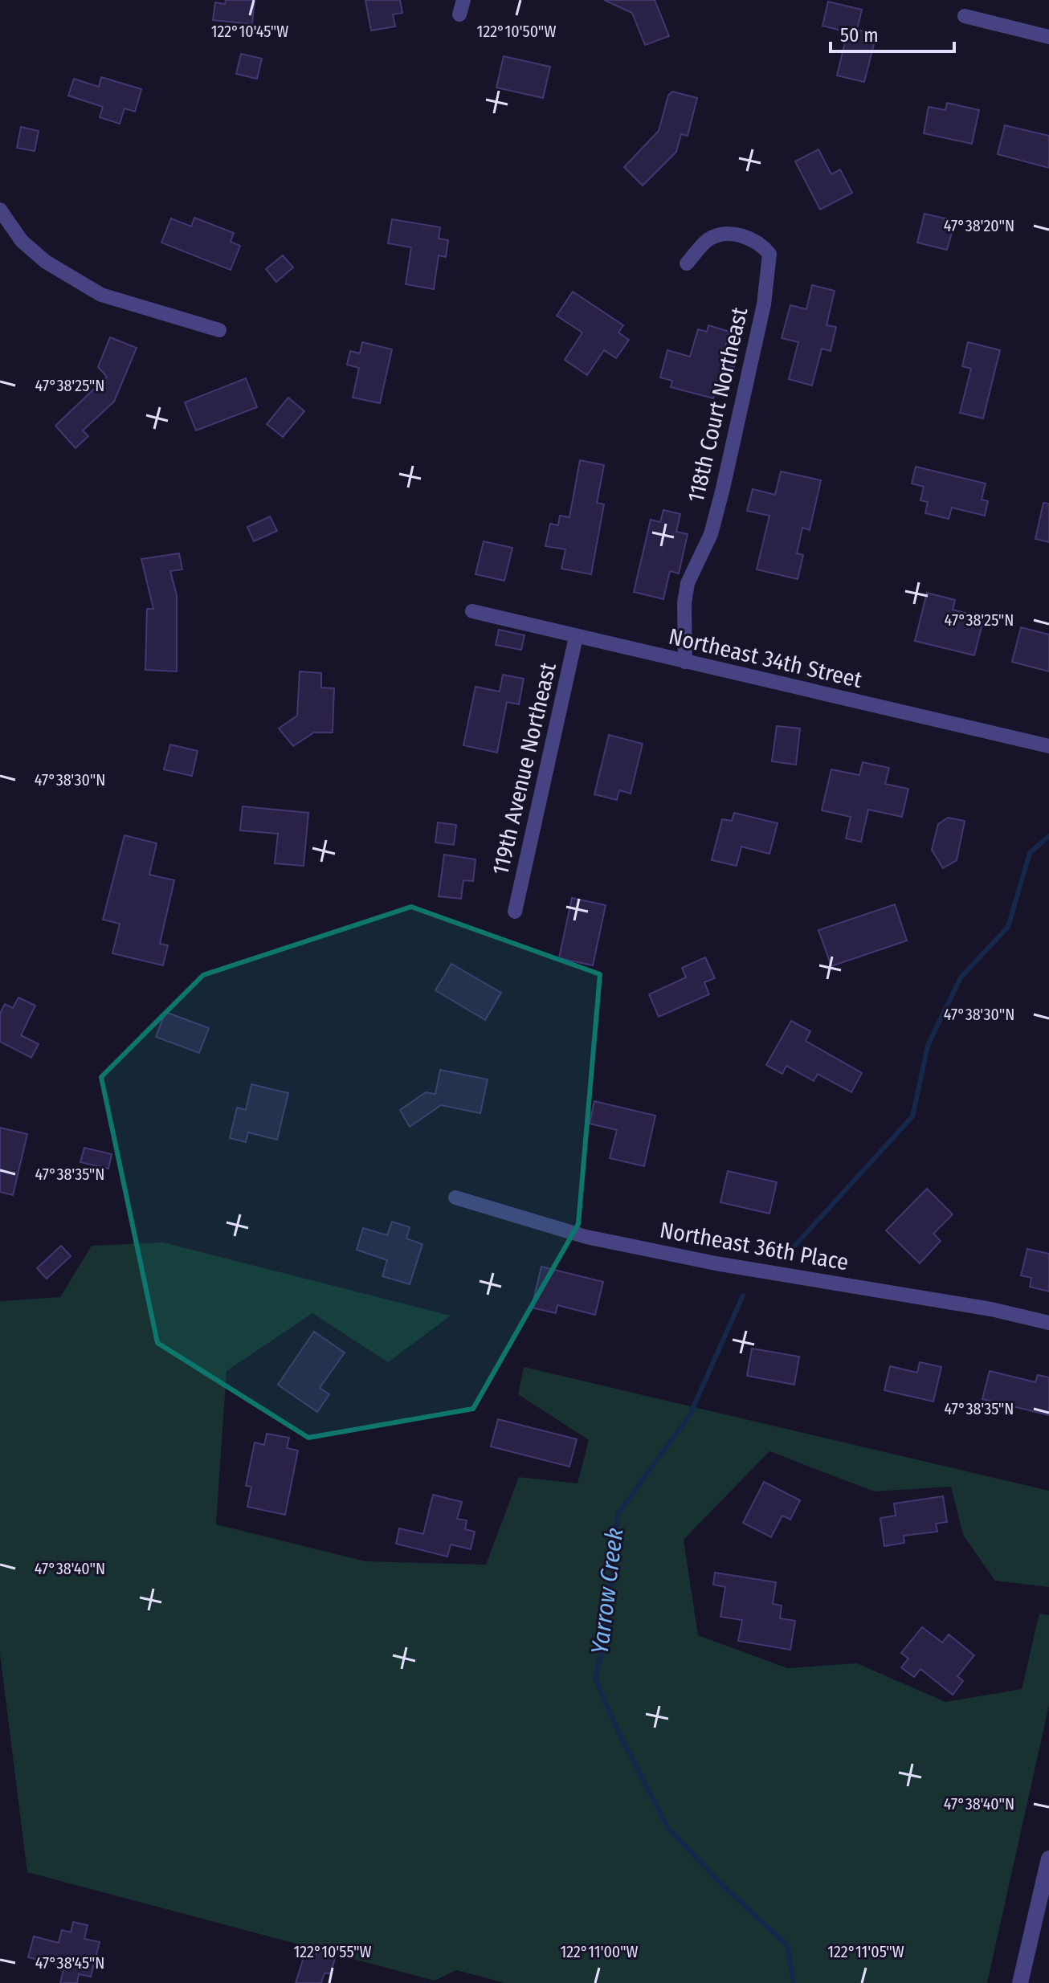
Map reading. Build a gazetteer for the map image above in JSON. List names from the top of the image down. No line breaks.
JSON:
{"streets":{"street":["118th Court Northeast","Northeast 34th Street","119th Avenue Northeast","Northeast 36th Place"]},"crossings":[["118th Court Northeast","Northeast 34th Street"],["Northeast 34th Street","119th Avenue Northeast"]],"water":["Yarrow Creek"],"scale_bar":"50 m","coordinates":["122°10'45\"W","122°10'50\"W","47°38'20\"N","47°38'25\"N","47°38'30\"N","47°38'35\"N","47°38'40\"N","122°10'55\"W","122°11'00\"W","122°11'05\"W","47°38'45\"N"]}
